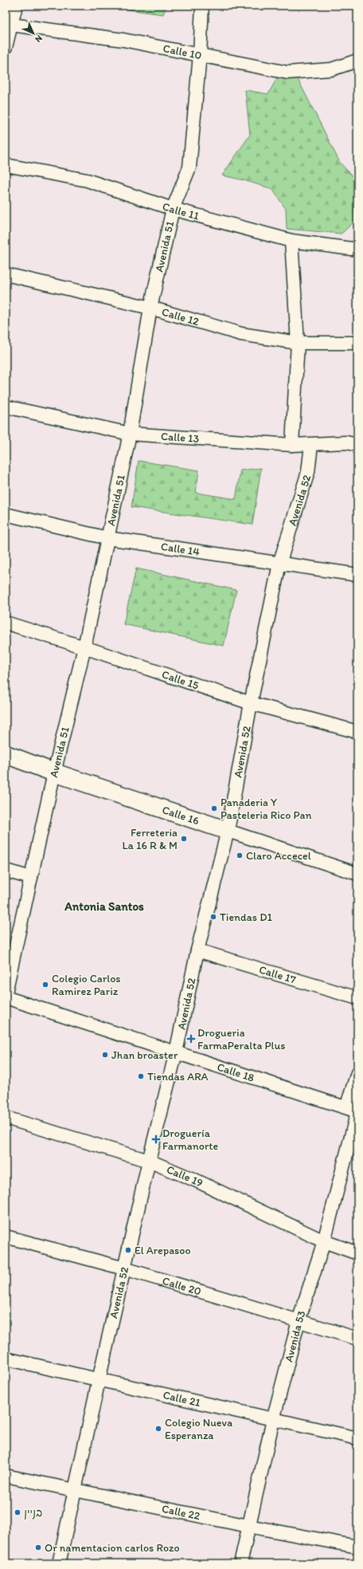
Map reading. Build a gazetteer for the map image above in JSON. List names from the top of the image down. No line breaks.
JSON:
{"streets":{"street":["Calle 10","Calle 11","Avenida 51","Calle 12","Calle 13","Avenida 52","Calle 14","Calle 15","Calle 16","Calle 17","Calle 18","Calle 19","Calle 20","Avenida 53","Calle 21","Calle 22"]},"crossings":[["Calle 10","Avenida 51"],["Calle 11","Avenida 51"],["Avenida 51","Calle 12"],["Avenida 51","Calle 13"],["Avenida 51","Calle 14"],["Avenida 51","Calle 15"],["Avenida 51","Calle 16"],["Calle 13","Avenida 52"],["Avenida 52","Calle 14"],["Avenida 52","Calle 15"],["Avenida 52","Calle 16"],["Avenida 52","Calle 17"],["Avenida 52","Calle 18"],["Avenida 52","Calle 19"],["Avenida 52","Calle 20"],["Avenida 52","Calle 21"],["Avenida 52","Calle 22"],["Calle 18","Avenida 53"],["Calle 19","Avenida 53"],["Calle 20","Avenida 53"],["Avenida 53","Calle 21"],["Avenida 53","Calle 22"]],"districts":["Antonia Santos"],"places":{"other":["Panaderia Y Pasteleria Rico Pan","Ferreteria La 16 R & M","Claro Accecel","Tiendas D1","Colegio Carlos Ramirez Pariz","Jhan broaster","Tiendas ARA","El Arepasoo","Colegio Nueva Esperanza","בניין","Or namentacion carlos Rozo"],"health":["Drogueria FarmaPeralta Plus","Droguería Farmanorte"]},"north":"bottom right"}
